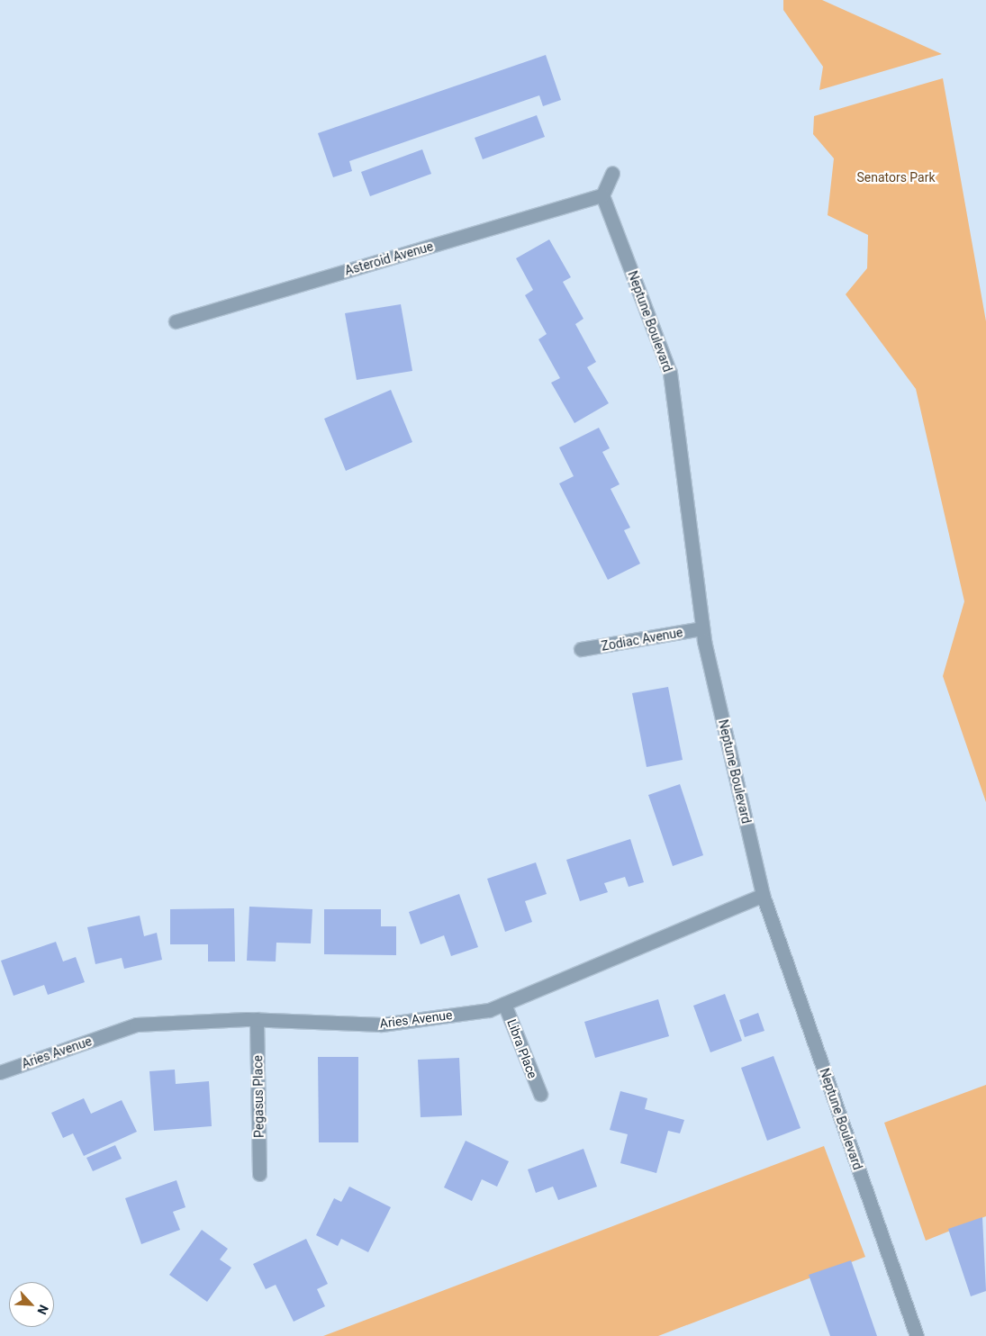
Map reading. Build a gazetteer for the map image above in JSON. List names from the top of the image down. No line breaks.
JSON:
{"streets":{"street":["Asteroid Avenue","Neptune Boulevard","Zodiac Avenue","Aries Avenue","Libra Place","Pegasus Place"]},"crossings":[["Asteroid Avenue","Neptune Boulevard"],["Neptune Boulevard","Zodiac Avenue"],["Neptune Boulevard","Aries Avenue"],["Aries Avenue","Libra Place"],["Aries Avenue","Pegasus Place"]],"parks":["Senators Park"],"north":"bottom right"}
